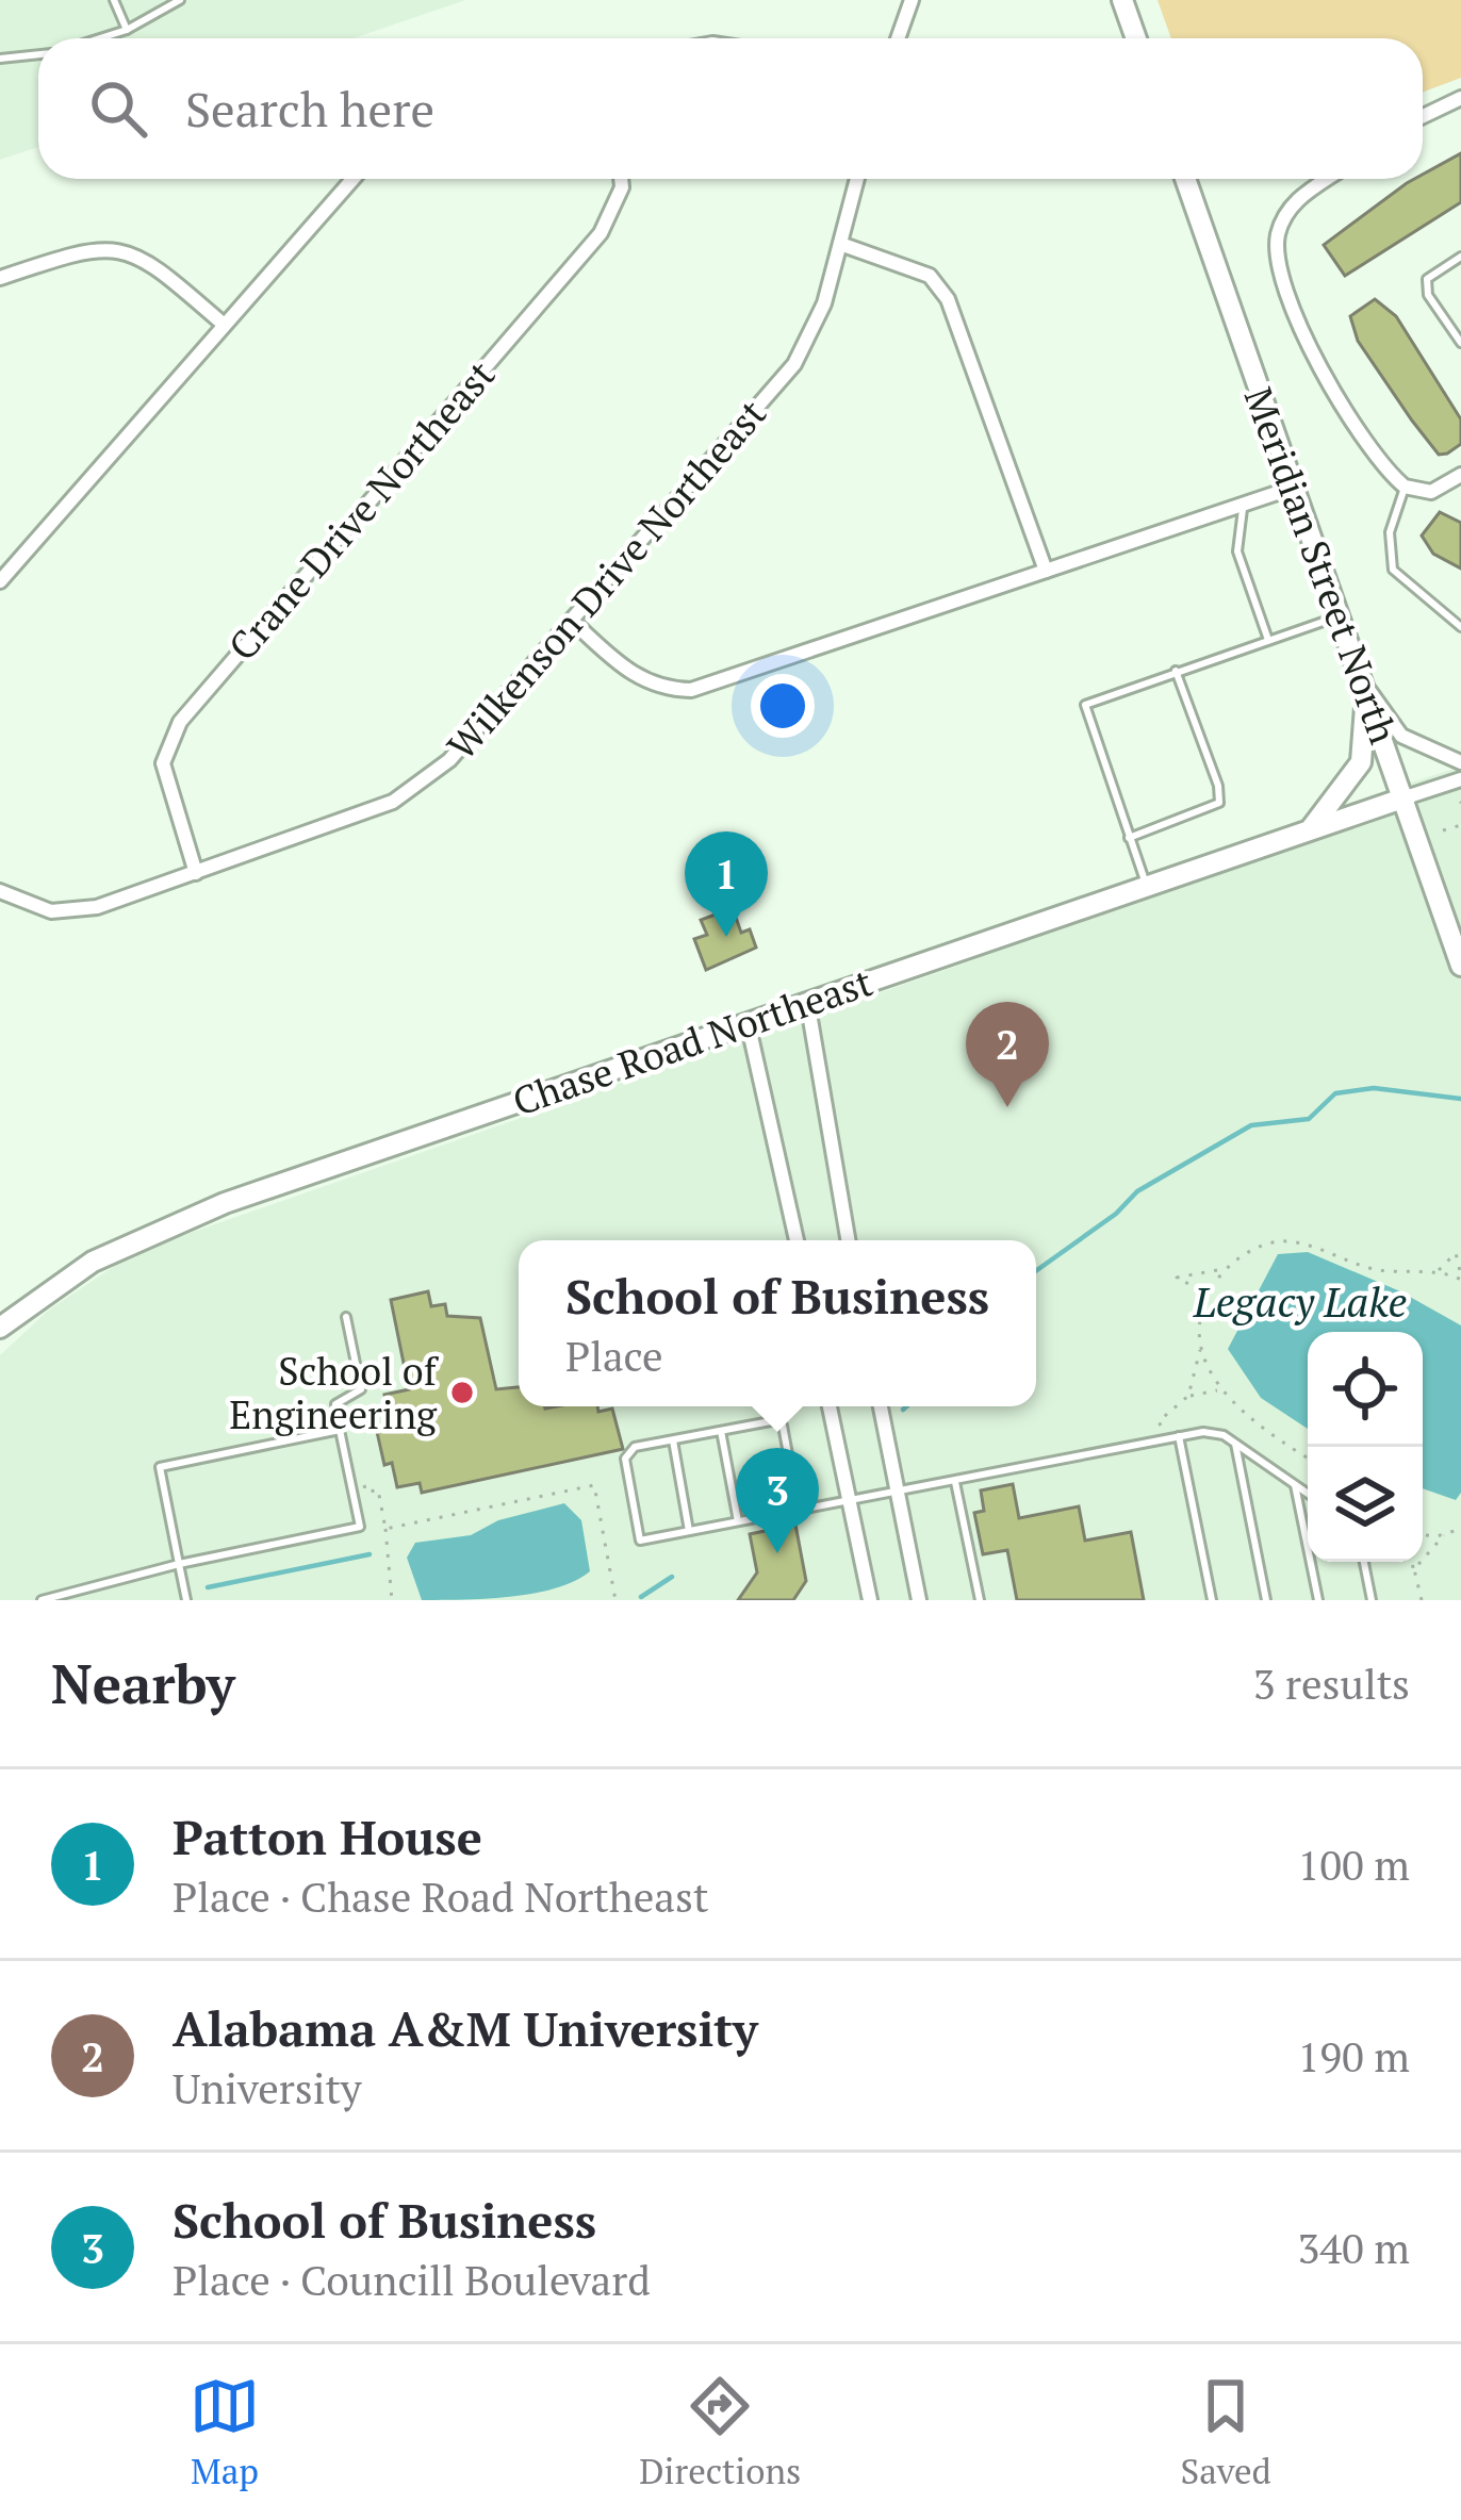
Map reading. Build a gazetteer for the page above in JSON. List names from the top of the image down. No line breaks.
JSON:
{"streets":{"street":["Crane Drive Northeast","Meridian Street North","Wilkenson Drive Northeast","Chase Road Northeast"]},"crossings":[["Crane Drive Northeast","Wilkenson Drive Northeast"],["Meridian Street North","Chase Road Northeast"]],"water":["Legacy Lake"],"places":["School of Engineering"],"page":{"search":"Search here","pins":["1","2","3"],"popup":["School of Business","Place"],"heading":["Nearby","3 results"],"list":[{"mark":"1","name":"Patton House","note":"Place · Chase Road Northeast","value":"100 m"},{"mark":"2","name":"Alabama A&M University","note":"University","value":"190 m"},{"mark":"3","name":"School of Business","note":"Place · Councill Boulevard","value":"340 m"}],"nav":["Map","Directions","Saved"]}}
